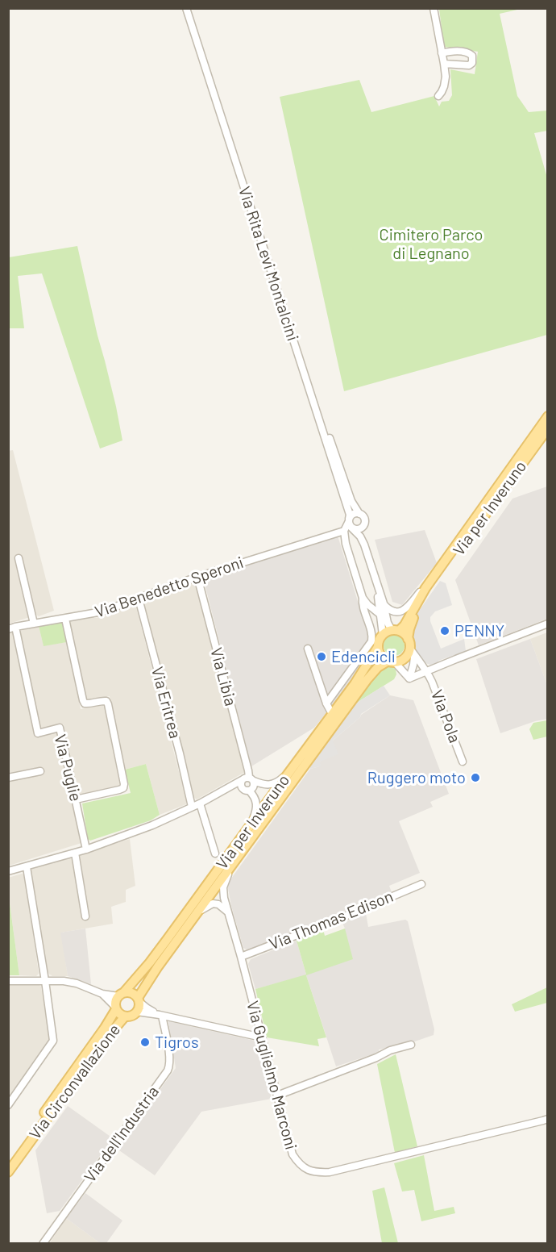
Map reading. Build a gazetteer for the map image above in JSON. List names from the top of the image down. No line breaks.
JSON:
{"streets":{"main road":["Via per Inveruno","Via Circonvallazione"],"street":["Via Rita Levi Montalcini","Via Benedetto Speroni","Via Libia","Via Eritrea","Via Pola","Via Puglie","Via Thomas Edison","Via Guglielmo Marconi","Via dell'Industria"]},"crossings":[["Via Rita Levi Montalcini","Via per Inveruno"],["Via Rita Levi Montalcini","Via Pola"],["Via per Inveruno","Via Libia"],["Via per Inveruno","Via Pola"],["Via per Inveruno","Via Guglielmo Marconi"],["Via per Inveruno","Via Circonvallazione"],["Via Benedetto Speroni","Via Libia"],["Via Benedetto Speroni","Via Eritrea"],["Via Benedetto Speroni","Via Puglie"],["Via Thomas Edison","Via Guglielmo Marconi"]],"parks":["Cimitero Parco di Legnano"],"places":["PENNY","Edencicli","Ruggero moto","Tigros"]}
